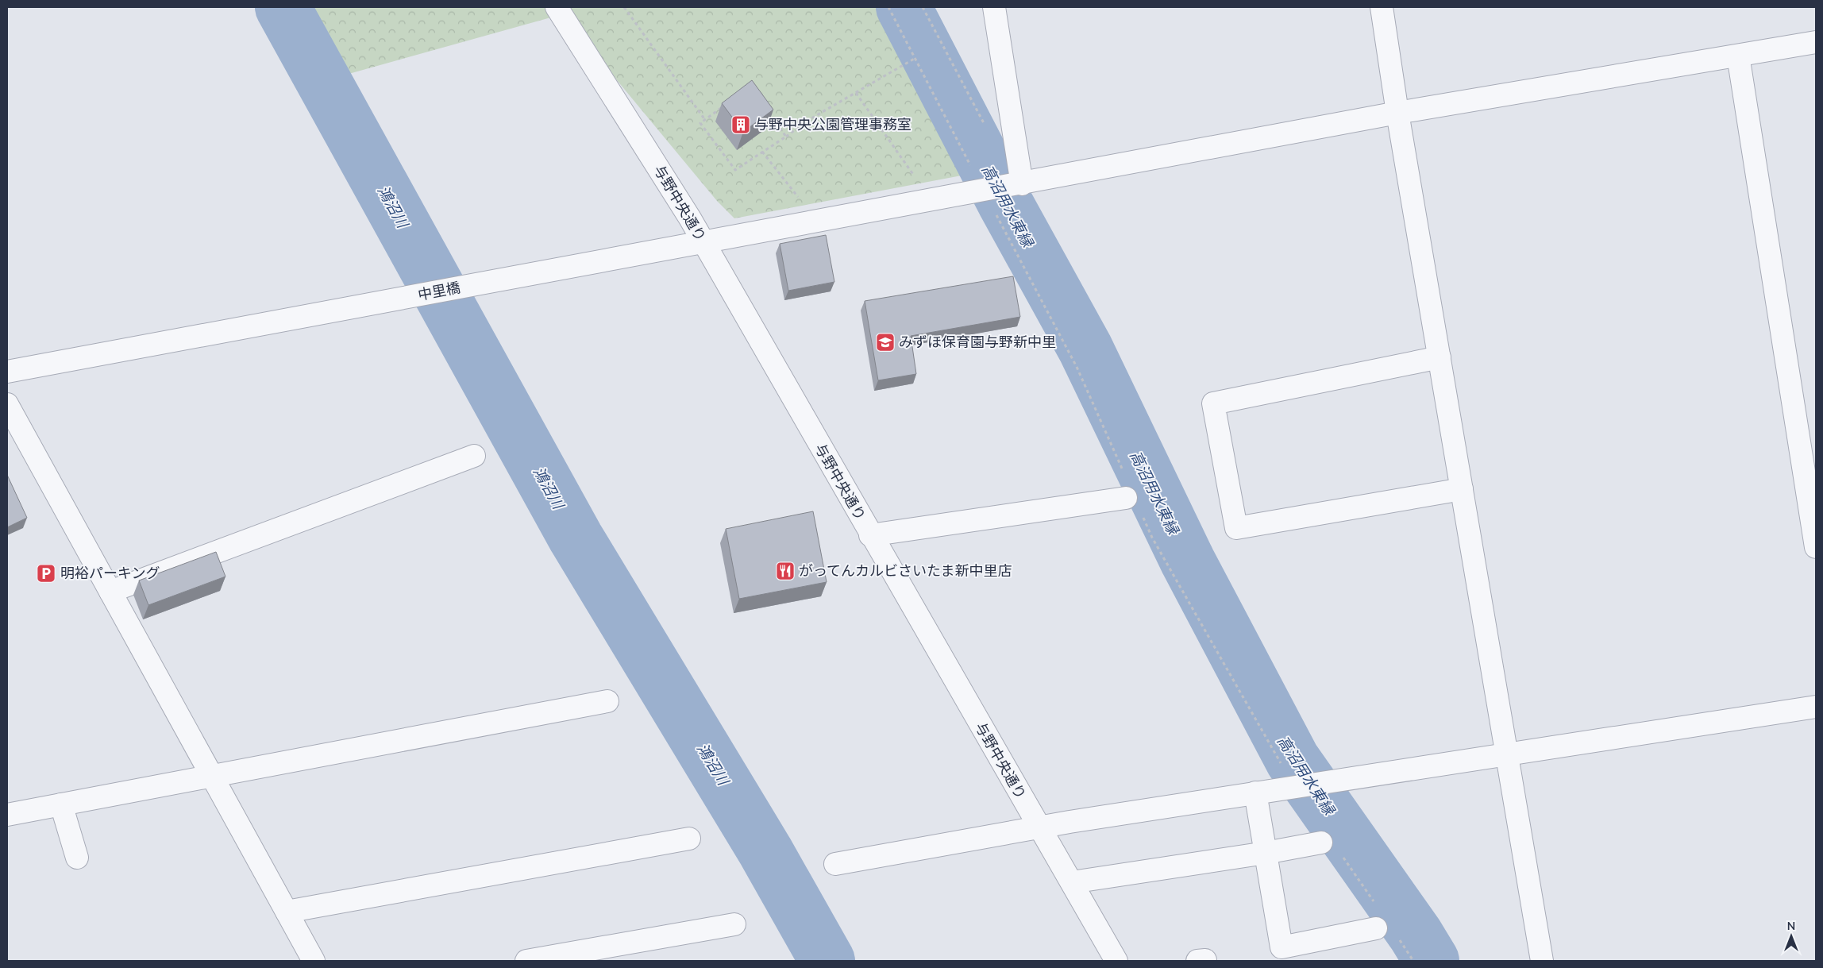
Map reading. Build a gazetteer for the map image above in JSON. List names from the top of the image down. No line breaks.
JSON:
{"streets":{"street":["与野中央通り","中里橋"]},"crossings":[["与野中央通り","中里橋"]],"water":["高沼用水東縁","鴻沼川"],"places":{"building":["与野中央公園管理事務室"],"school or university":["みずほ保育園与野新中里"],"restaurant":["がってんカルビさいたま新中里店"],"parking":["明裕パーキング"]},"north":"top"}
